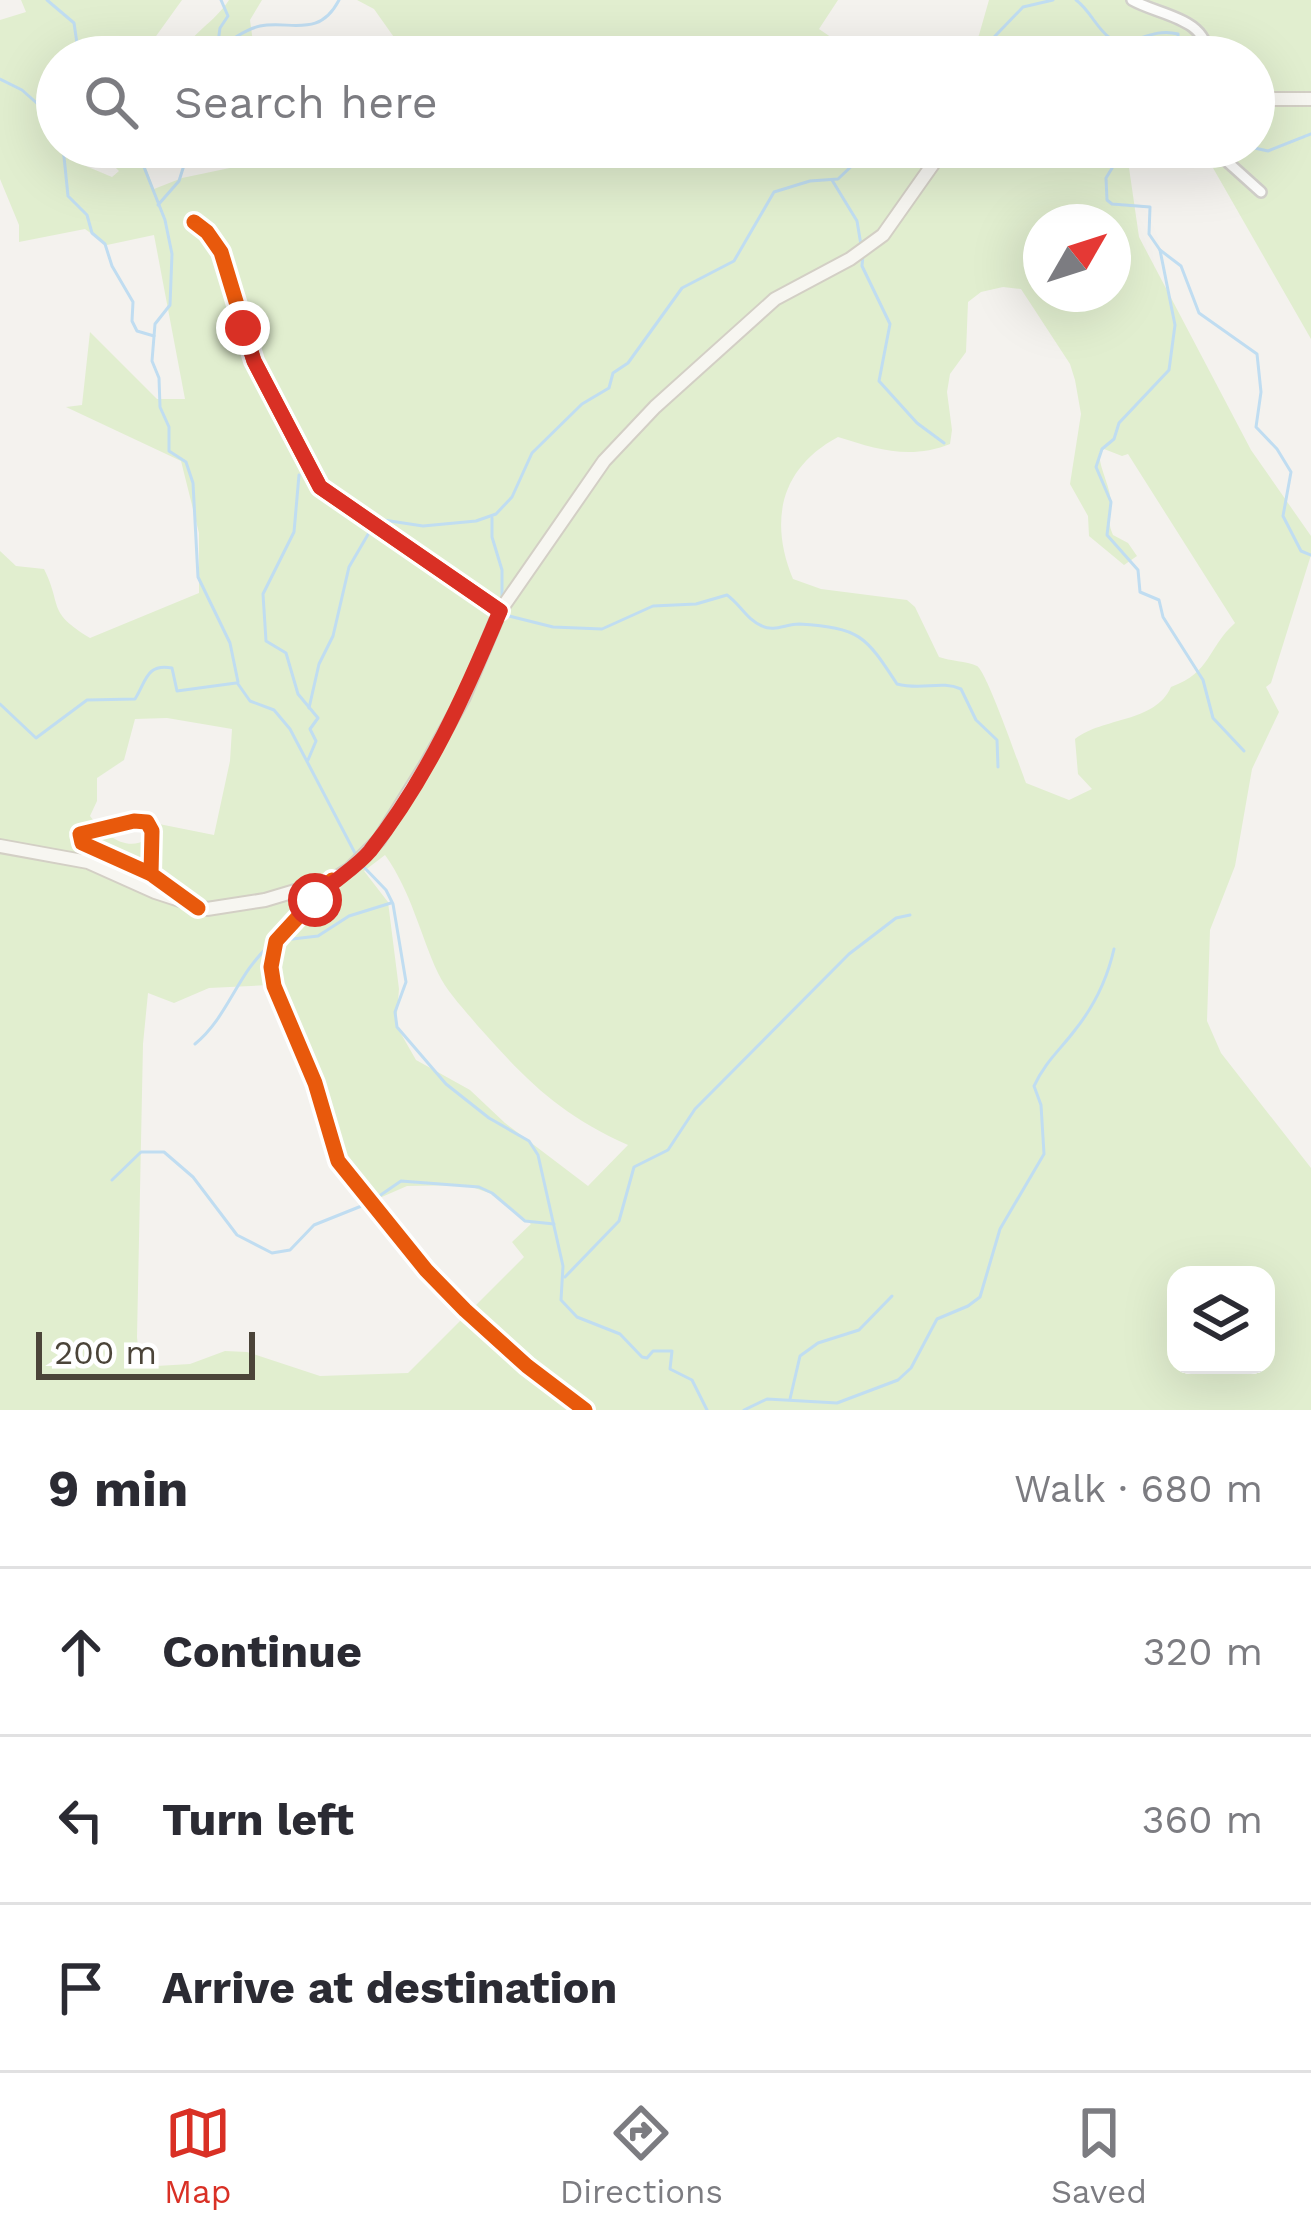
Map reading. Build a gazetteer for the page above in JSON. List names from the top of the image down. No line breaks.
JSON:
{"scale_bar":"200 m","north":"top right","page":{"search":"Search here","scale":"200 m","heading":["9 min","Walk · 680 m"],"list":[["Continue","320 m"],["Turn left","360 m"],"Arrive at destination"],"nav":["Map","Directions","Saved"]}}
